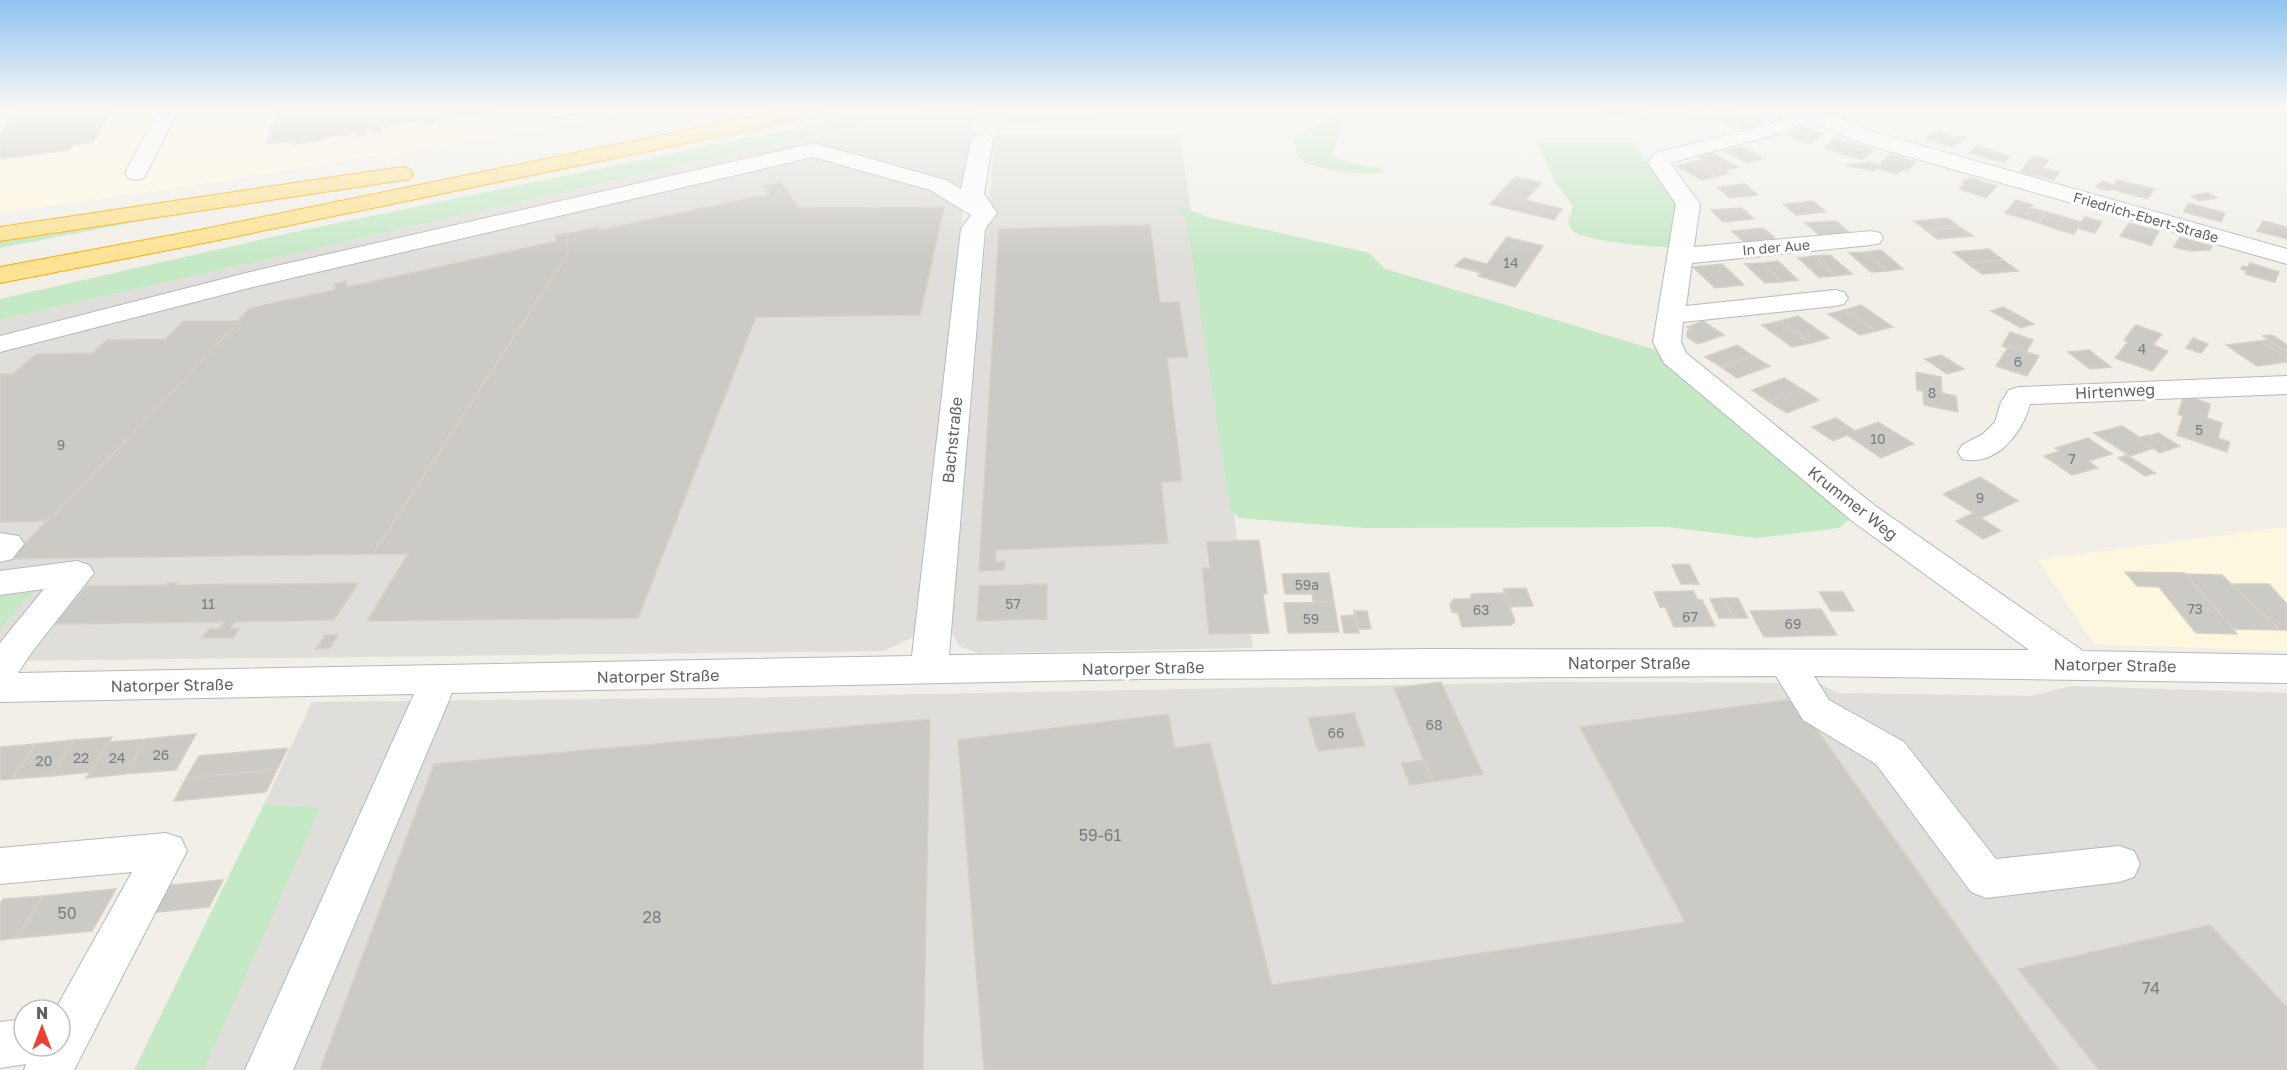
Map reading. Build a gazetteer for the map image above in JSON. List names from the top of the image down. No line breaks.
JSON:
{"streets":{"street":["Friedrich-Ebert-Straße","In der Aue","Hirtenweg","Bachstraße","Krummer Weg","Natorper Straße"]},"crossings":[["In der Aue","Krummer Weg"],["Bachstraße","Natorper Straße"],["Krummer Weg","Natorper Straße"]],"house_numbers":["14","4","6","8","5","10","9","7","9","59a","11","57","73","63","67","59","69","68","66","26","22","24","20","59-61","50","28","74"],"north":"top"}
